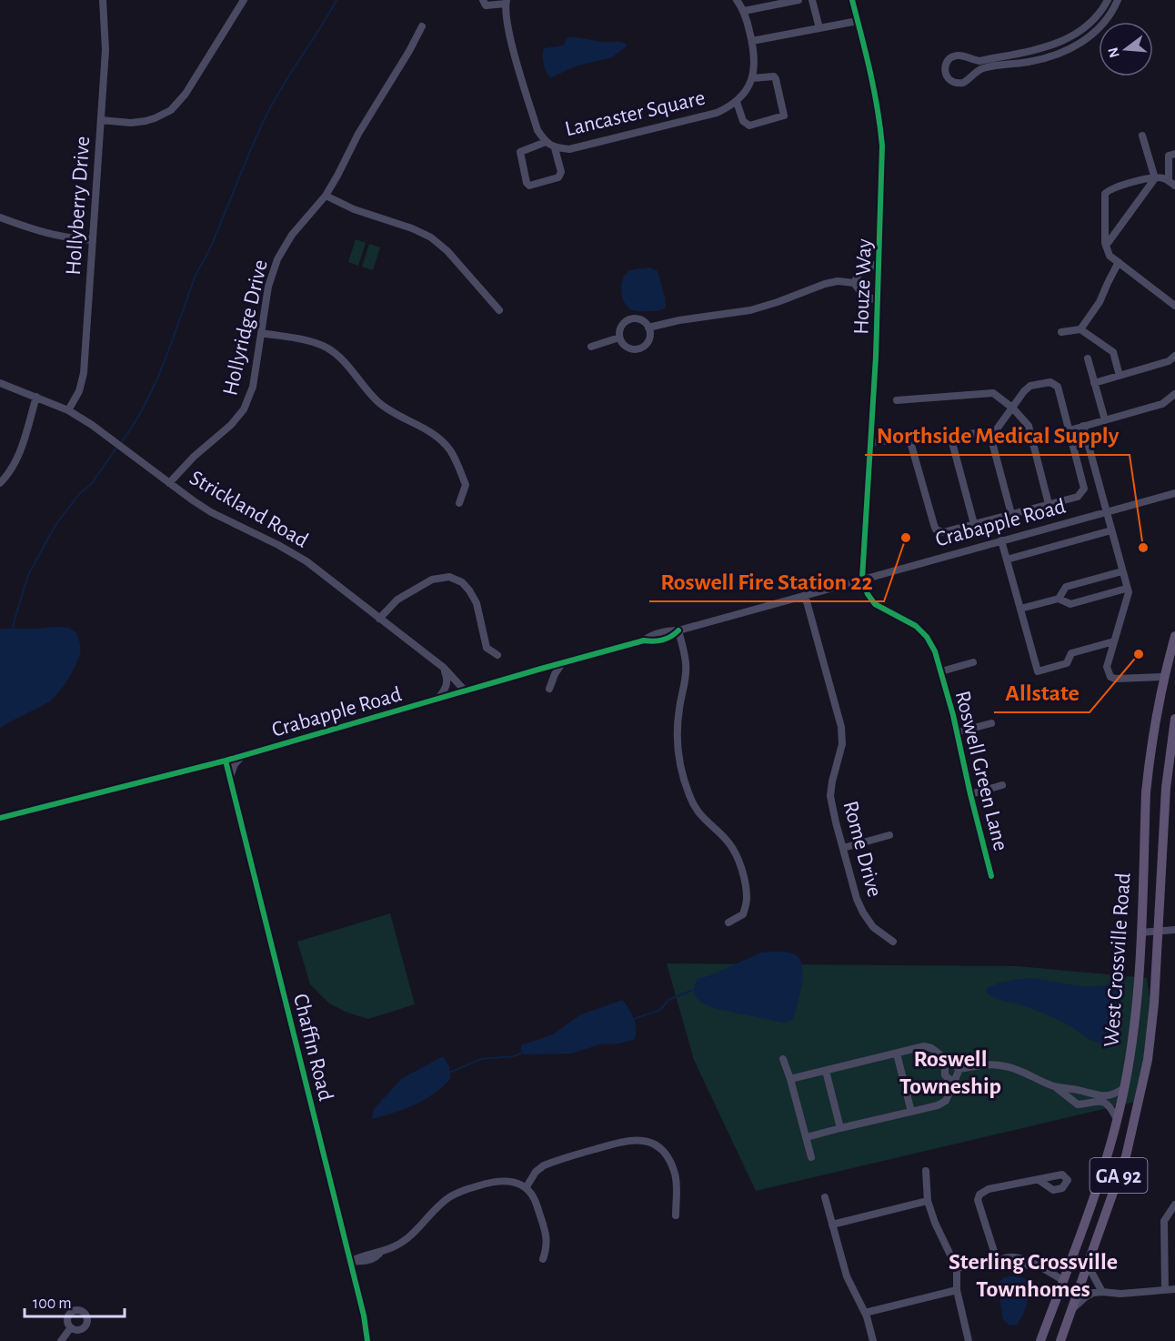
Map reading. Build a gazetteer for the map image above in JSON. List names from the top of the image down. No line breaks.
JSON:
{"streets":{"main road":["West Crossville Road","GA 92"],"street":["Lancaster Square","Hollyberry Drive","Houze Way","Hollyridge Drive","Strickland Road","Crabapple Road","Roswell Green Lane","Rome Drive","Chaffin Road"]},"crossings":[["Hollyberry Drive","Strickland Road"],["Houze Way","Crabapple Road"],["Houze Way","Roswell Green Lane"],["Hollyridge Drive","Strickland Road"],["Strickland Road","Crabapple Road"],["Crabapple Road","Roswell Green Lane"],["Crabapple Road","Rome Drive"],["Crabapple Road","Chaffin Road"]],"districts":["Roswell Towneship","Sterling Crossville Townhomes"],"places":["Roswell Fire Station 22","Northside Medical Supply","Allstate"],"scale_bar":"100 m","north":"left"}
